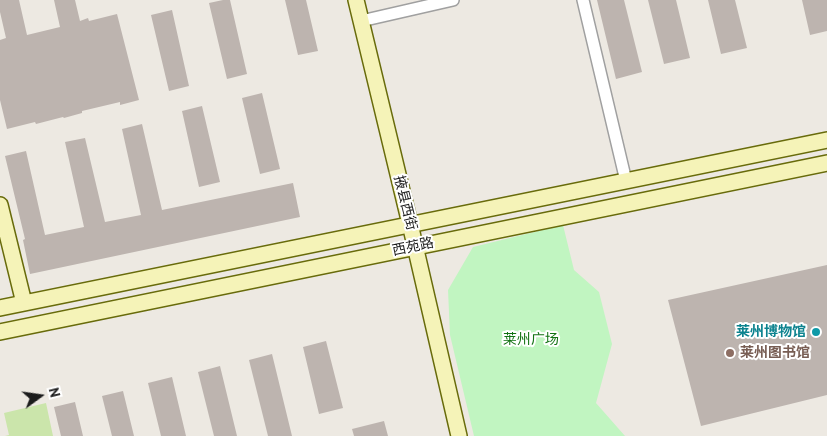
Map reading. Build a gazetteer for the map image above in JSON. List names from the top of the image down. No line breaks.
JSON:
{"streets":{"main road":["掖县西街","西苑路"]},"crossings":[["掖县西街","西苑路"]],"parks":["莱州广场"],"places":["莱州博物馆","莱州图书馆"],"north":"right"}
